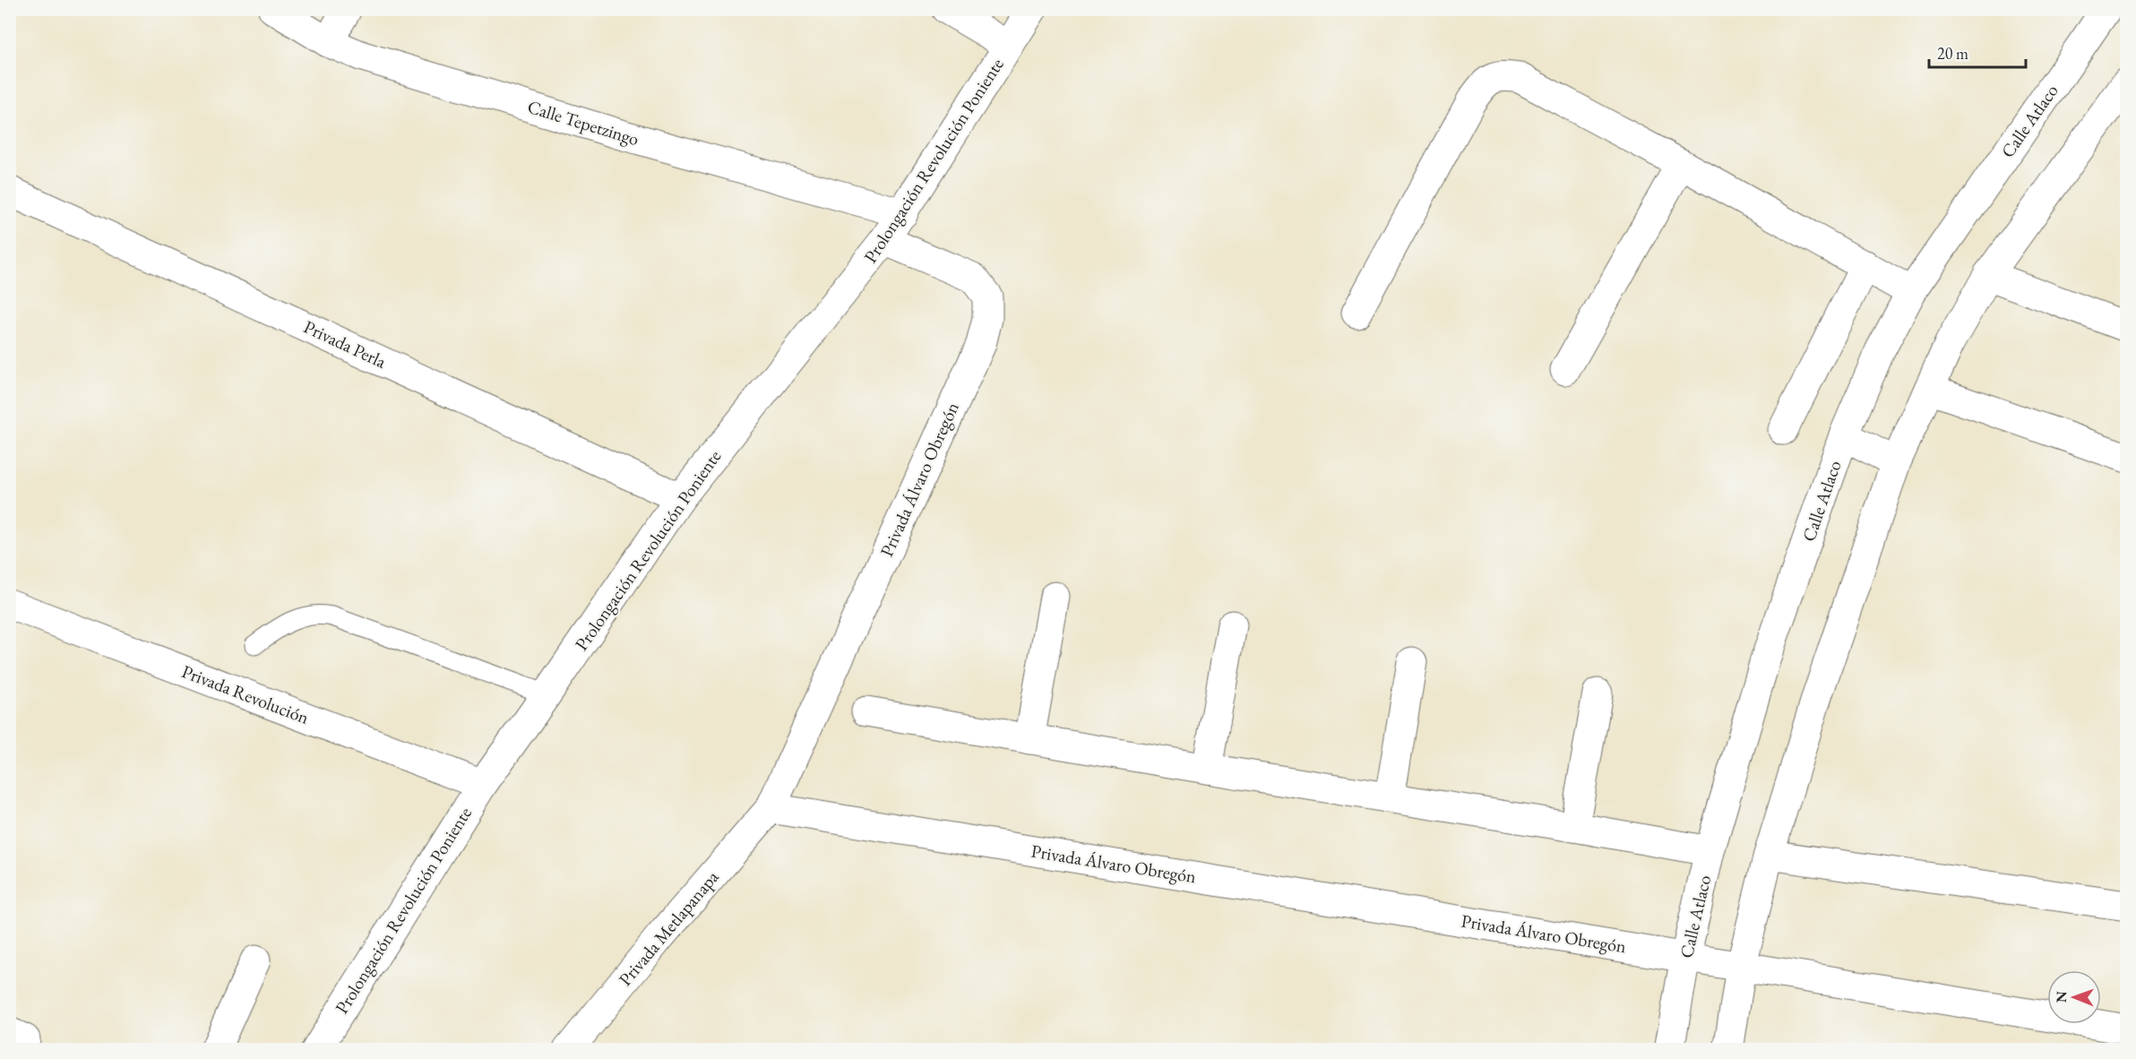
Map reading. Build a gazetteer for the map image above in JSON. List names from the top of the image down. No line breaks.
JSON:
{"streets":{"street":["Calle Atlaco","Calle Tepetzingo","Prolongación Revolución Poniente","Privada Perla","Privada Álvaro Obregón","Privada Revolución","Privada Metlapanapa"]},"crossings":[["Calle Atlaco","Privada Álvaro Obregón"],["Calle Tepetzingo","Prolongación Revolución Poniente"],["Prolongación Revolución Poniente","Privada Perla"],["Prolongación Revolución Poniente","Privada Álvaro Obregón"],["Prolongación Revolución Poniente","Privada Revolución"],["Privada Álvaro Obregón","Privada Metlapanapa"]],"scale_bar":"20 m","north":"left"}
